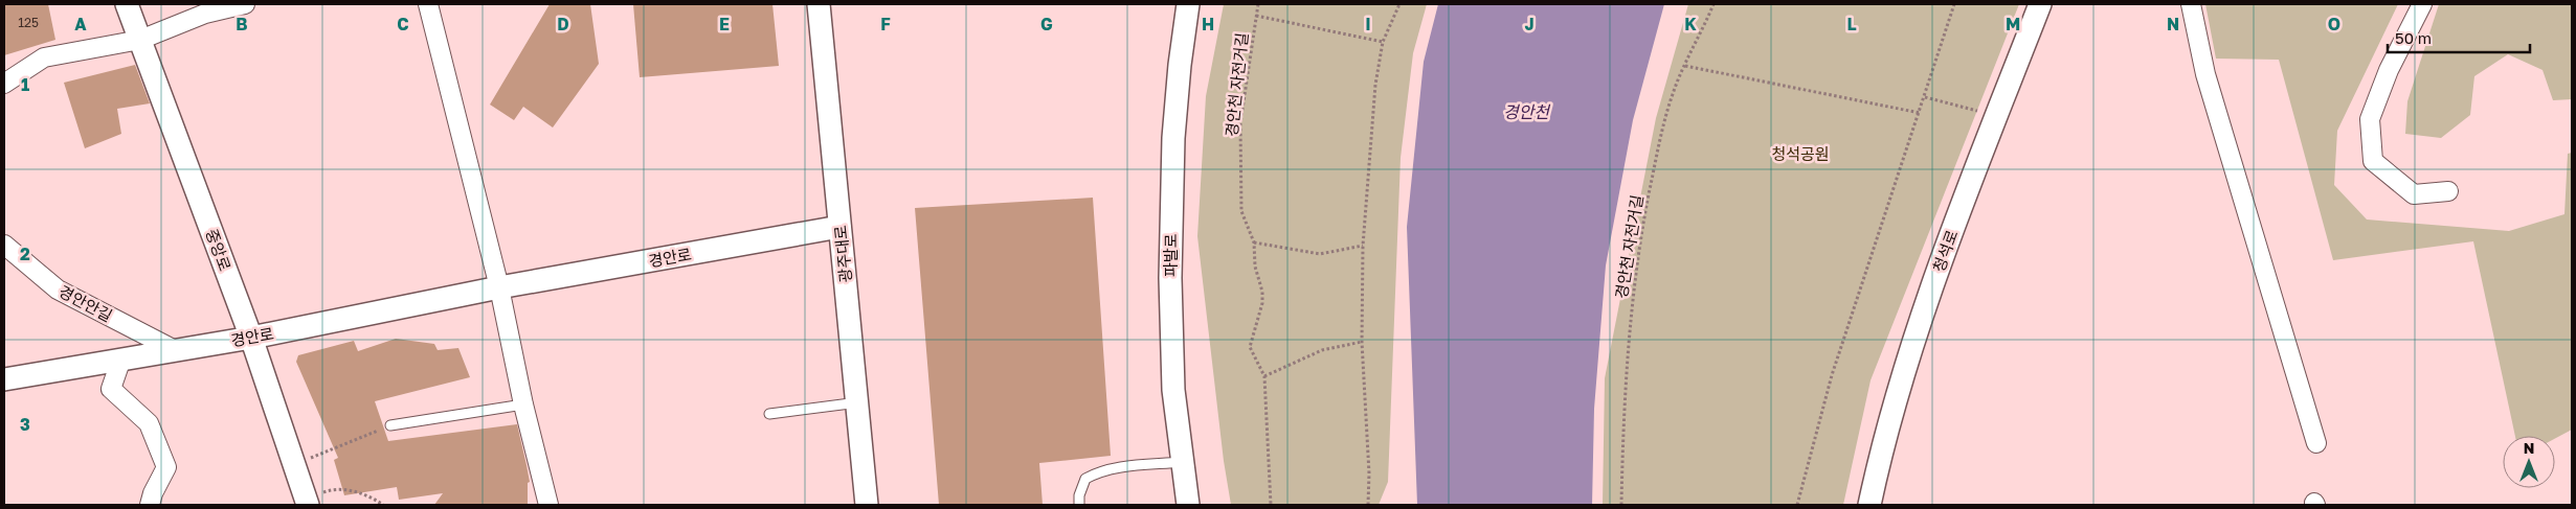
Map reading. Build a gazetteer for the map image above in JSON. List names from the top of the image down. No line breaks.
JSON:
{"streets":{"street":["중앙로","청석로","광주대로","파발로","경안로","경안안길"],"path":["경안천 자전거길"]},"crossings":[["중앙로","경안로"],["광주대로","경안로"],["경안로","경안안길"]],"water":["경안천"],"parks":["청석공원"],"house_numbers":["125"],"scale_bar":"50 m","north":"top","grid":{"columns":["A","B","C","D","E","F","G","H","I","J","K","L","M","N","O"],"rows":["1","2","3"]}}
